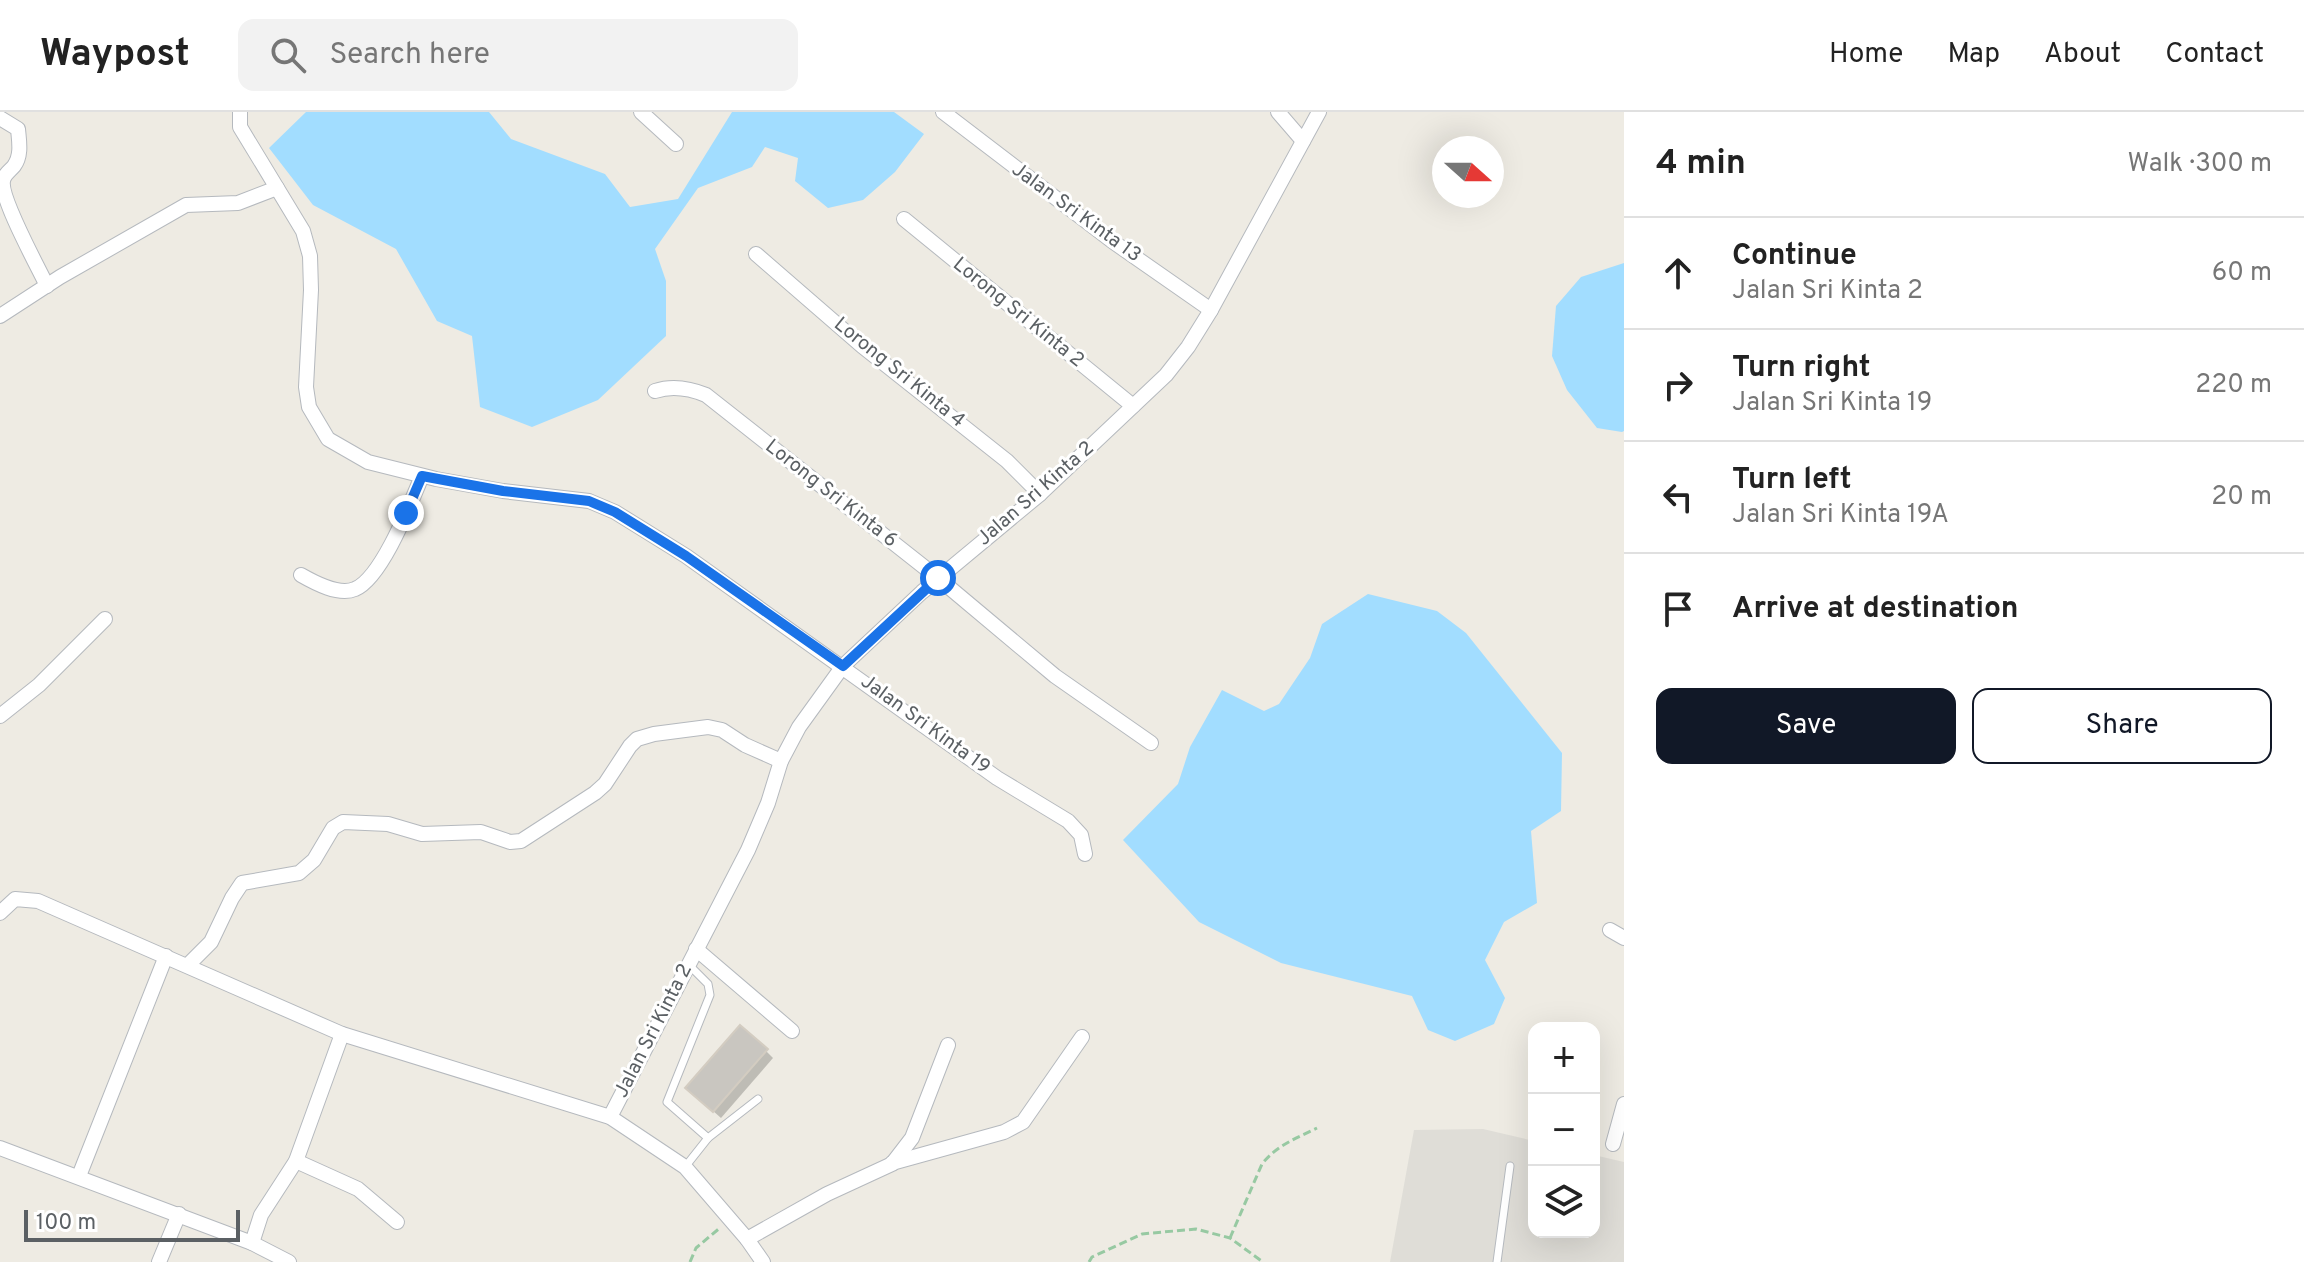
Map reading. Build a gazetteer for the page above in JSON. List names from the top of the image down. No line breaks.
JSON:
{"streets":{"street":["Jalan Sri Kinta 13","Lorong Sri Kinta 2","Lorong Sri Kinta 4","Lorong Sri Kinta 6","Jalan Sri Kinta 2","Jalan Sri Kinta 19"]},"crossings":[["Jalan Sri Kinta 13","Jalan Sri Kinta 2"],["Lorong Sri Kinta 2","Jalan Sri Kinta 2"],["Lorong Sri Kinta 4","Jalan Sri Kinta 2"],["Lorong Sri Kinta 6","Jalan Sri Kinta 2"],["Jalan Sri Kinta 2","Jalan Sri Kinta 19"]],"scale_bar":"100 m","north":"right","page":{"header":"Waypost","search":"Search here","nav":["Home","Map","About","Contact"],"heading":["4 min","Walk · 300 m"],"list":[["Continue","Jalan Sri Kinta 2","60 m"],["Turn right","Jalan Sri Kinta 19","220 m"],["Turn left","Jalan Sri Kinta 19A","20 m"],"Arrive at destination"],"buttons":["Save","Share"],"map_buttons":["+","−"],"scale":"100 m"}}
